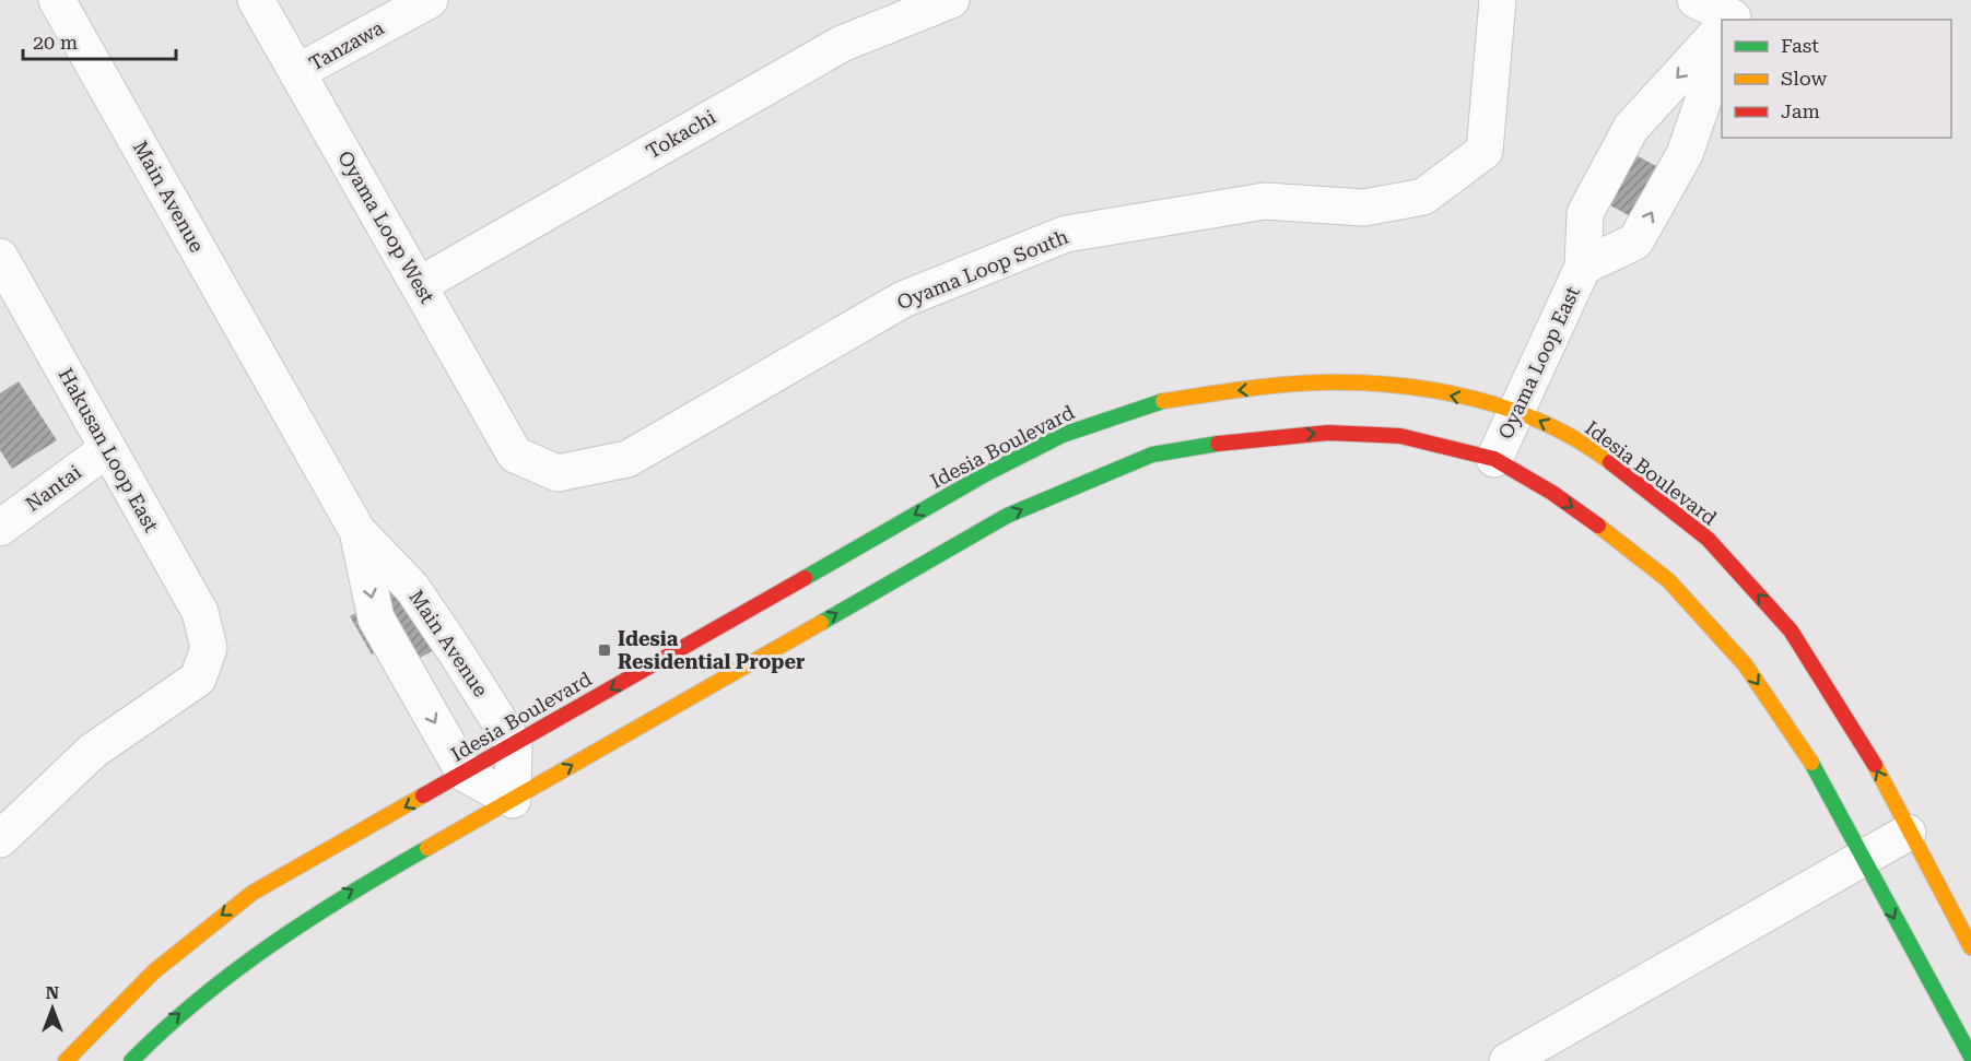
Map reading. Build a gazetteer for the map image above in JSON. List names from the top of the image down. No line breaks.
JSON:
{"streets":{"street":["Tanzawa","Tokachi","Main Avenue","Oyama Loop West","Oyama Loop South","Oyama Loop East","Idesia Boulevard","Hakusan Loop East","Nantai"]},"crossings":[["Tanzawa","Oyama Loop West"],["Tokachi","Oyama Loop West"],["Main Avenue","Idesia Boulevard"],["Oyama Loop West","Oyama Loop South"],["Oyama Loop East","Idesia Boulevard"],["Hakusan Loop East","Nantai"]],"places":{"transit":["Idesia Residential Proper"]},"legend":["Fast","Slow","Jam"],"scale_bar":"20 m","north":"top"}
